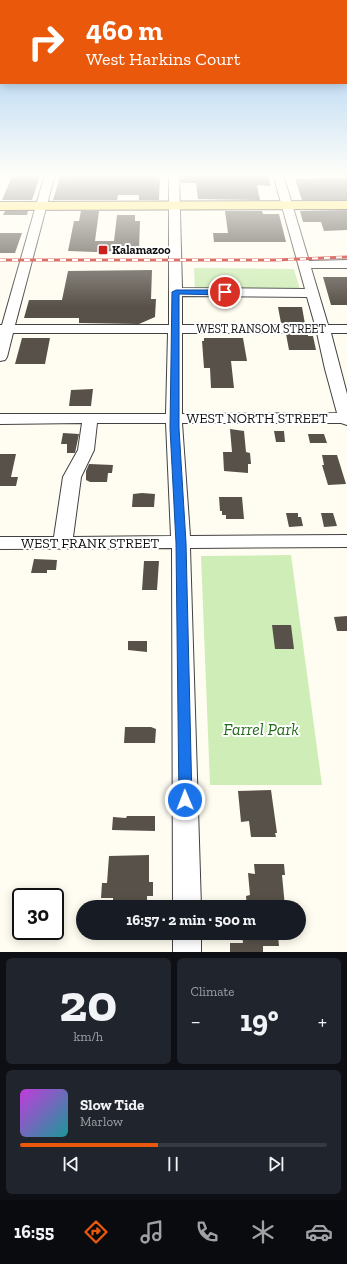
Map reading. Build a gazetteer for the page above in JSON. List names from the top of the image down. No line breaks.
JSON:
{"streets":{"street":["WEST RANSOM STREET","WEST NORTH STREET","WEST FRANK STREET"]},"parks":["Farrel Park"],"places":{"transit":["Kalamazoo"]},"page":{"turn":["460 m","West Harkins Court"],"limit":"30","trip":"16:57 · 2 min · 500 m","tile":[["20","km/h"],"Climate"],"heat":["−","19°","+"],"song":["Slow Tide","Marlow"],"tabs":"16:55"}}
